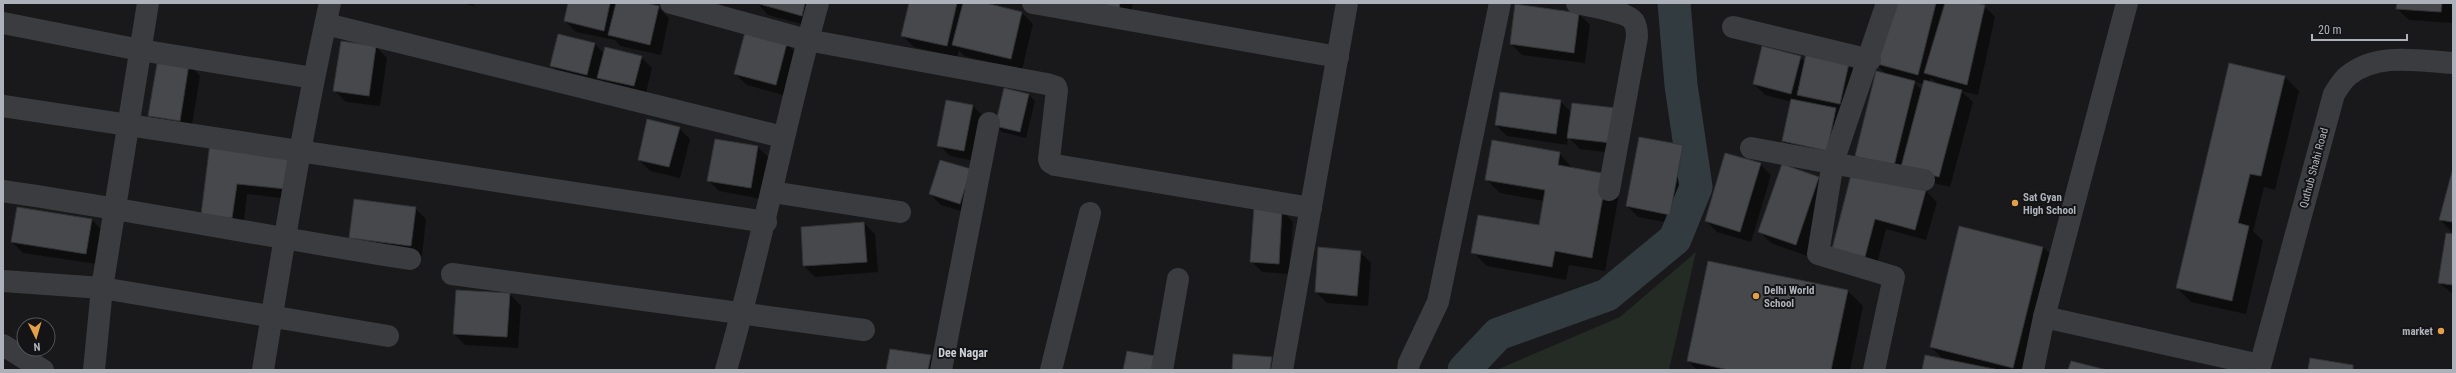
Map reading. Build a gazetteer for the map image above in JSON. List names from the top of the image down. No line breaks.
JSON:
{"streets":{"street":["Quthub Shahi Road"]},"districts":["Dee Nagar"],"places":["Sat Gyan High School","Delhi World School","market"],"scale_bar":"20 m","north":"bottom"}
